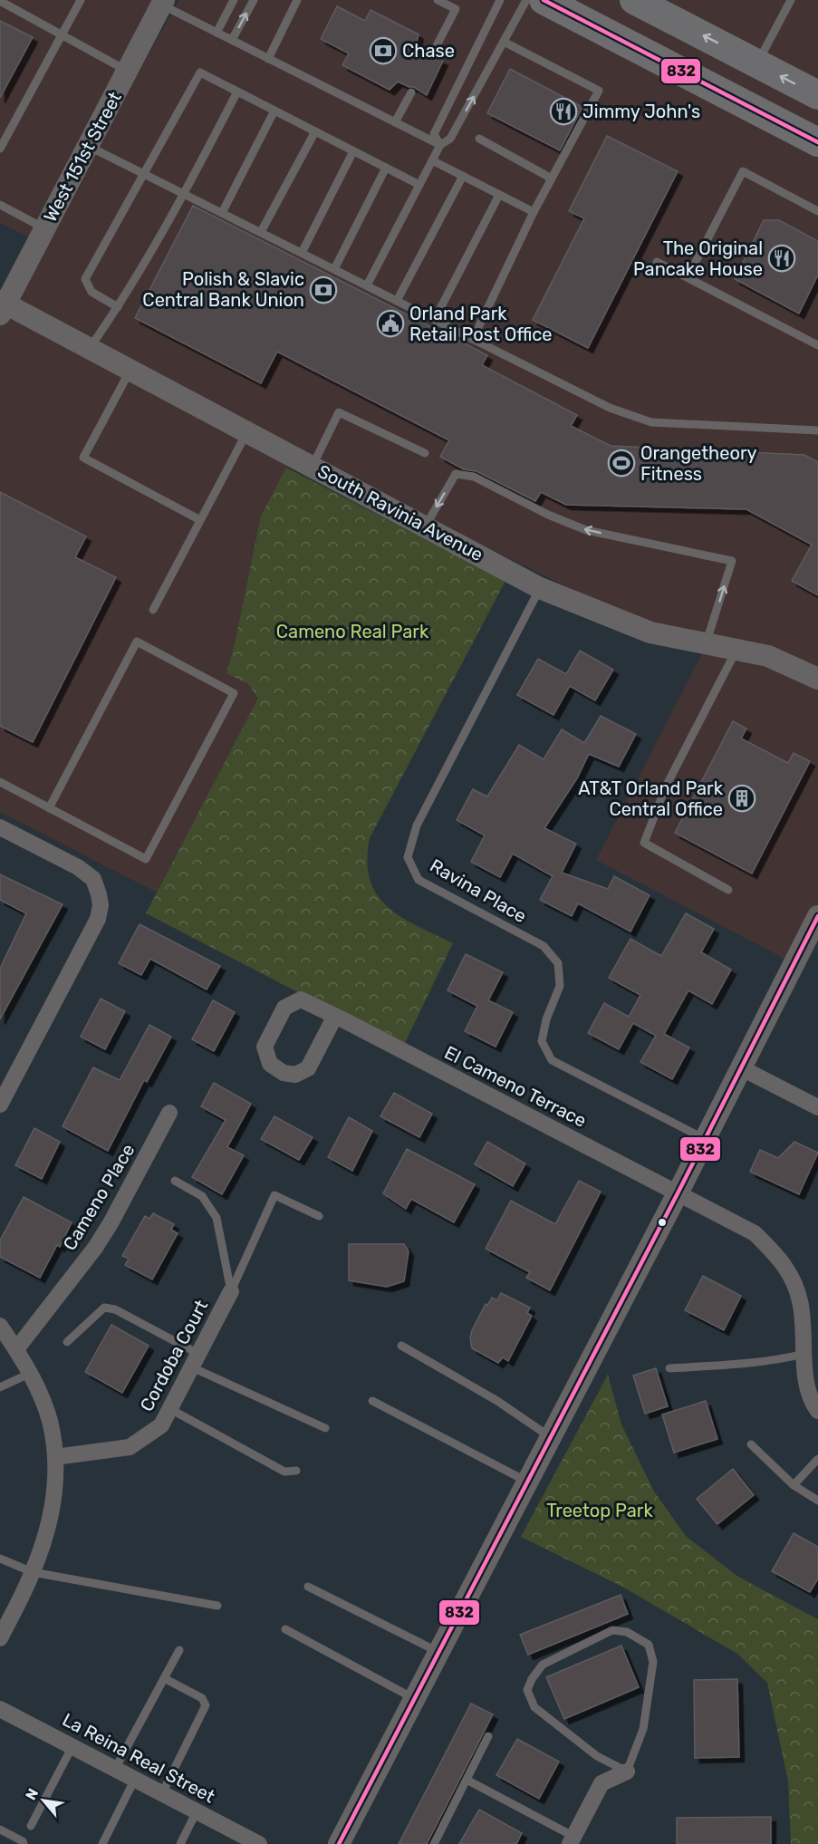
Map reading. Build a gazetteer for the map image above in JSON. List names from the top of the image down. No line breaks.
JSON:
{"streets":{"street":["West 151st Street","South Ravinia Avenue","El Cameno Terrace","Cameno Place","Cordoba Court","La Reina Real Street"],"lane":["Ravina Place"]},"crossings":[["West 151st Street","South Ravinia Avenue"],["South Ravinia Avenue","Ravina Place"]],"parks":["Cameno Real Park","Treetop Park"],"places":{"bank":["Chase","Polish & Slavic Central Bank Union"],"restaurant":["Jimmy John's","The Original Pancake House"],"public building":["Orland Park Retail Post Office"],"sports":["Orangetheory Fitness"],"building":["AT&T Orland Park Central Office"]},"lines":["transit line 832"],"north":"top left"}
